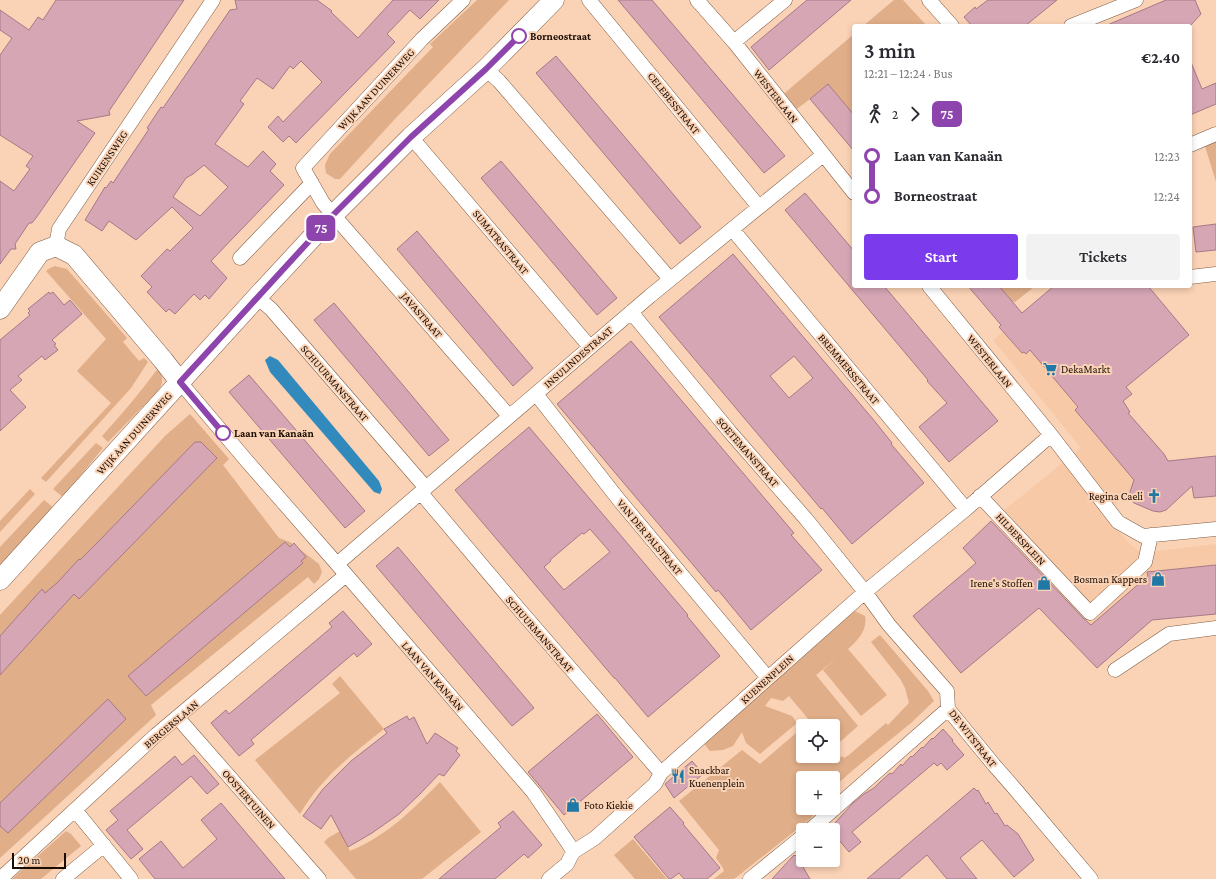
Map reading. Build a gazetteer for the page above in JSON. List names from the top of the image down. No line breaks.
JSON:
{"streets":{"main road":["WIJK AAN DUINERWEG","LAAN VAN KANAÄN"],"street":["WESTERLAAN","CELEBESSTRAAT","KUIKENSWEG","SUMATRASTRAAT","JAVASTRAAT","INSULINDESTRAAT","BREMMERSSTRAAT","SCHUURMANSTRAAT","SOETEMANSTRAAT","VAN DER PALSTRAAT","HILBERSPLEIN","KUENENPLEIN","BERGERSLAAN","DE WITSTRAAT","OOSTERTUINEN"]},"crossings":[["WIJK AAN DUINERWEG","SUMATRASTRAAT"],["WIJK AAN DUINERWEG","JAVASTRAAT"],["WIJK AAN DUINERWEG","SCHUURMANSTRAAT"],["WIJK AAN DUINERWEG","LAAN VAN KANAÄN"],["WESTERLAAN","INSULINDESTRAAT"],["CELEBESSTRAAT","INSULINDESTRAAT"],["KUIKENSWEG","LAAN VAN KANAÄN"],["SUMATRASTRAAT","INSULINDESTRAAT"],["JAVASTRAAT","INSULINDESTRAAT"],["INSULINDESTRAAT","BREMMERSSTRAAT"],["INSULINDESTRAAT","SCHUURMANSTRAAT"],["INSULINDESTRAAT","SOETEMANSTRAAT"],["INSULINDESTRAAT","VAN DER PALSTRAAT"],["INSULINDESTRAAT","LAAN VAN KANAÄN"],["BREMMERSSTRAAT","KUENENPLEIN"],["SCHUURMANSTRAAT","KUENENPLEIN"],["SOETEMANSTRAAT","KUENENPLEIN"],["SOETEMANSTRAAT","DE WITSTRAAT"],["VAN DER PALSTRAAT","KUENENPLEIN"],["LAAN VAN KANAÄN","KUENENPLEIN"],["LAAN VAN KANAÄN","BERGERSLAAN"],["KUENENPLEIN","DE WITSTRAAT"],["BERGERSLAAN","OOSTERTUINEN"]],"places":{"other":["Borneostraat","Laan van Kanaän"],"supermarket":["DekaMarkt"],"church":["Regina Caeli"],"shop":["Bosman Kappers","Irene's Stoffen","Foto Kiekie"],"restaurant":["Snackbar Kuenenplein"]},"lines":["bus line 75"],"scale_bar":"20 m","page":{"on_map":"75","heading":["3 min","12:21 – 12:24 · Bus","€2.40"],"legs":["2","75"],"list":[{"name":"Laan van Kanaän","value":"12:23"},{"name":"Borneostraat","value":"12:24"}],"buttons":["Start","Tickets"],"map_buttons":["+","−"],"scale":"20 m"}}
